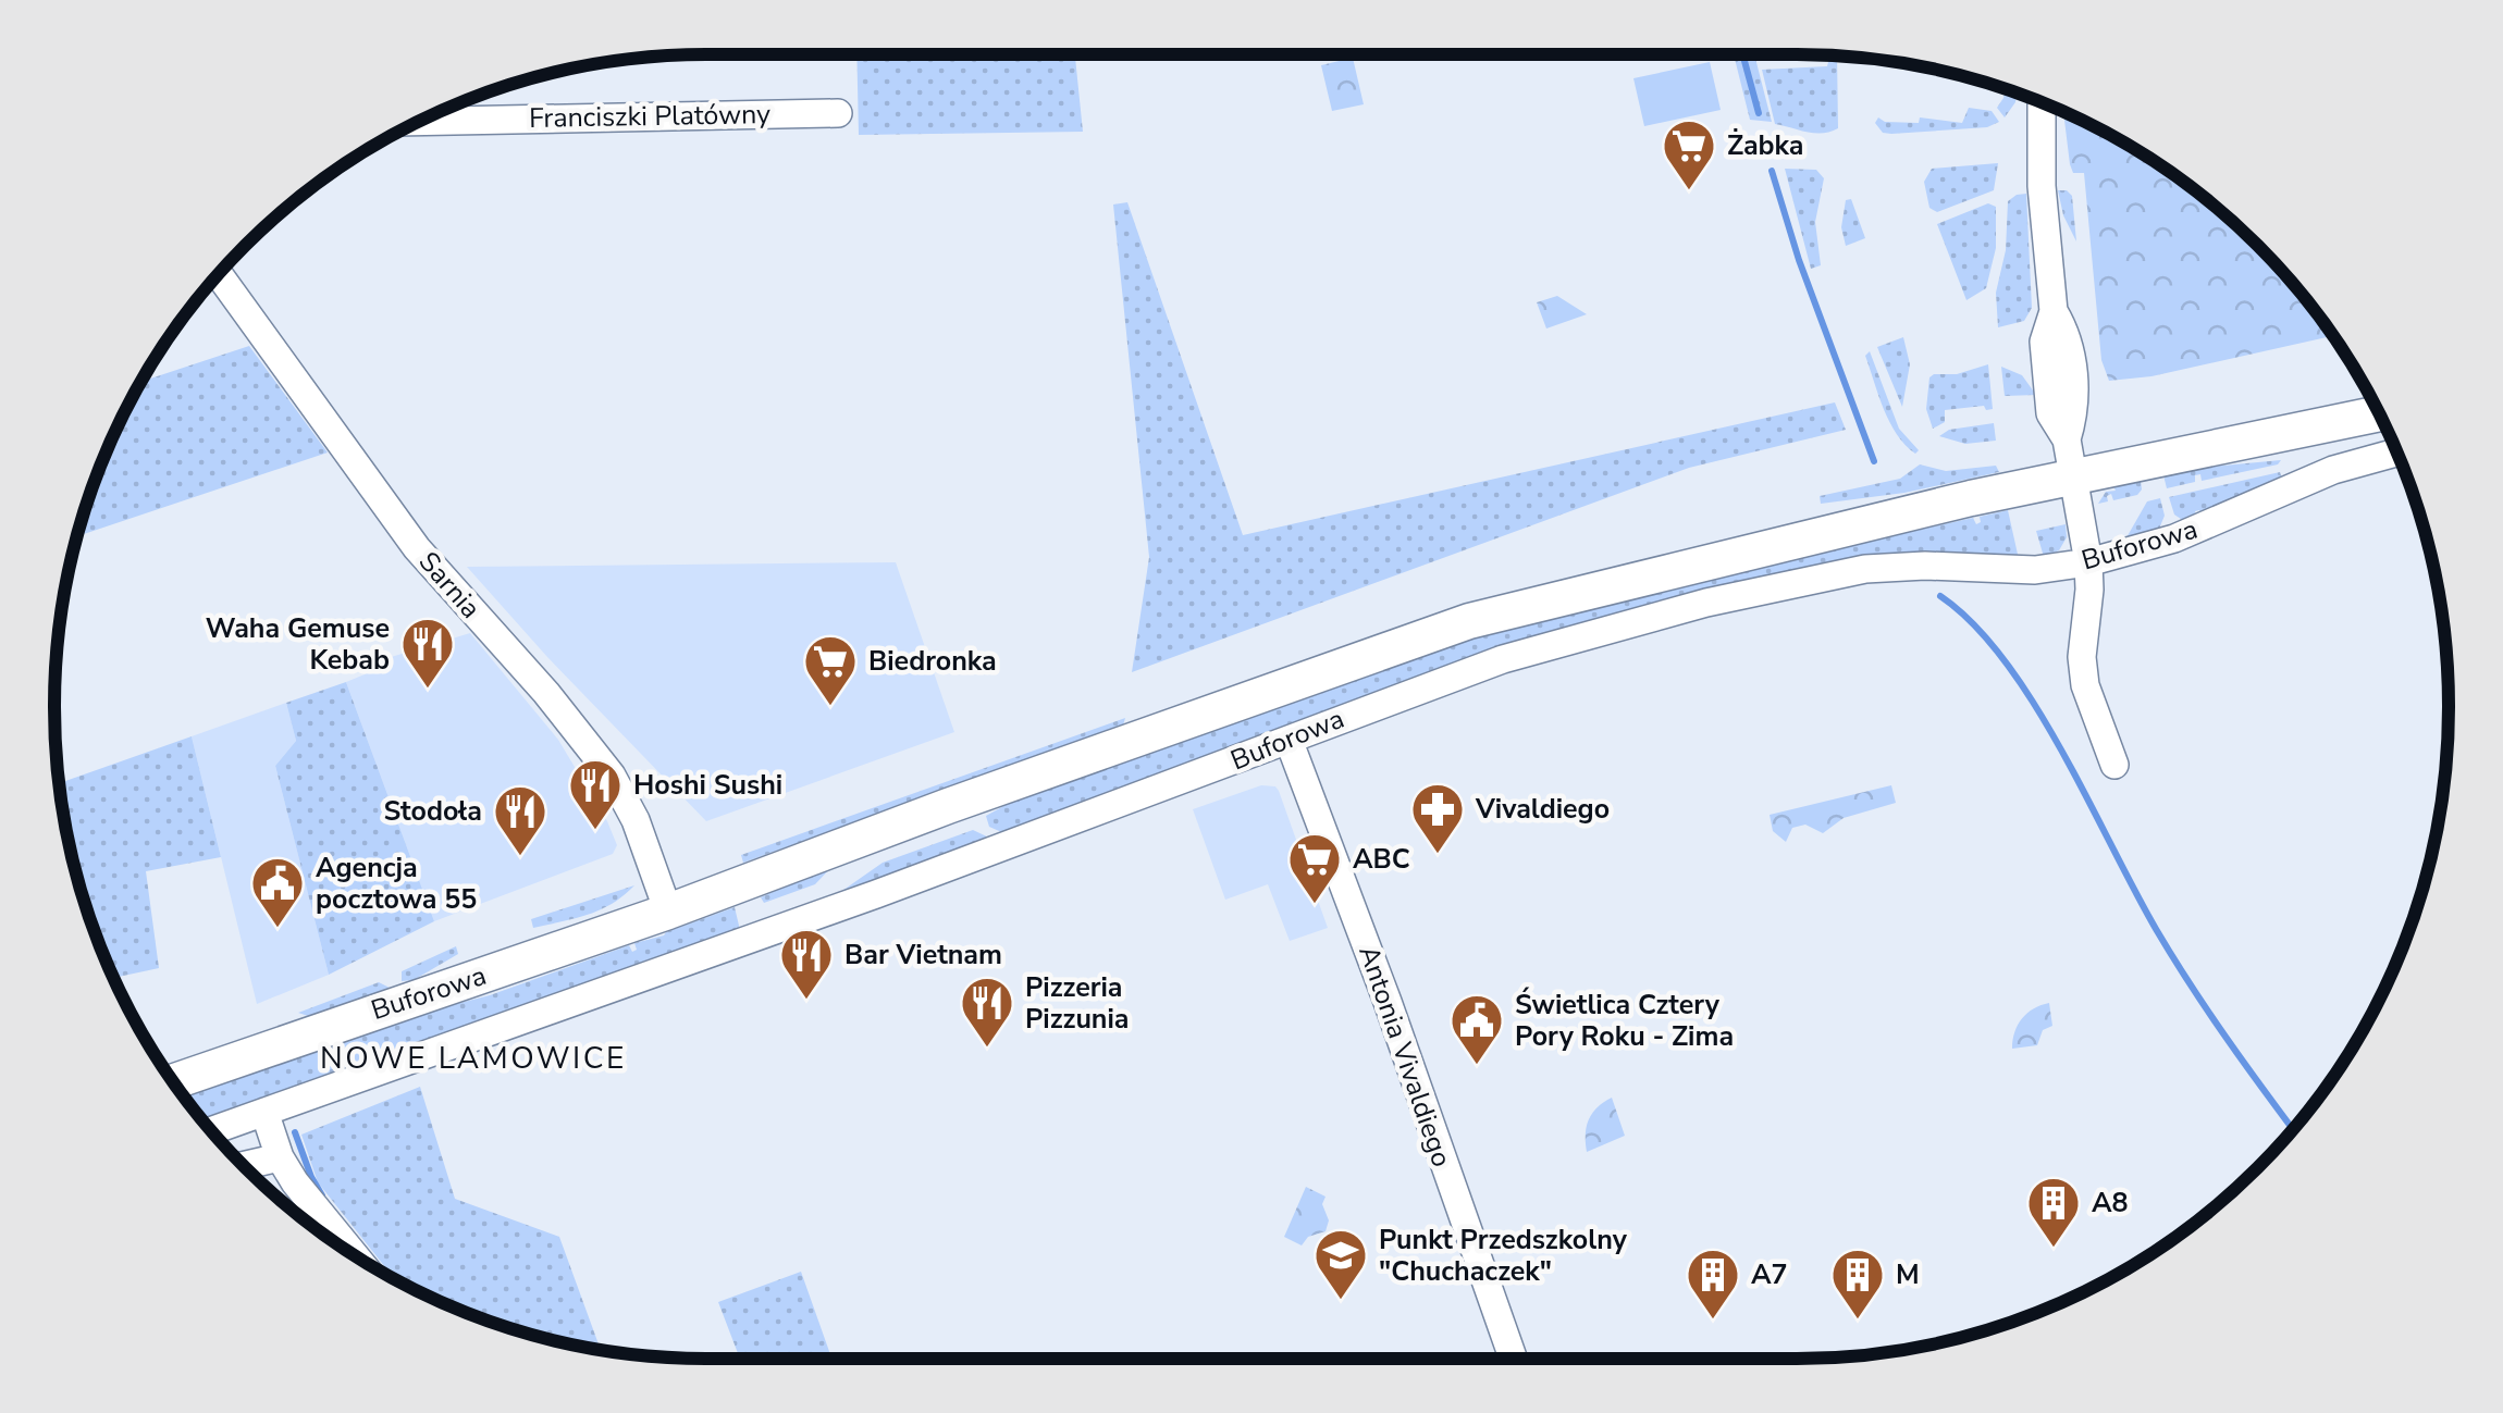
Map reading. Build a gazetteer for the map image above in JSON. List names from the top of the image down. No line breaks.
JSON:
{"streets":{"main road":["Buforowa"],"street":["Franciszki Platówny","Sarnia","Antonia Vivaldiego"]},"crossings":[["Buforowa","Sarnia"],["Buforowa","Antonia Vivaldiego"]],"districts":["NOWE LAMOWICE"],"places":{"supermarket":["Żabka","Biedronka","ABC"],"restaurant":["Waha Gemuse Kebab","Hoshi Sushi","Stodoła","Bar Vietnam","Pizzeria Pizzunia"],"pharmacy":["Vivaldiego"],"public building":["Agencja pocztowa 55","Świetlica Cztery Pory Roku - Zima"],"building":["A8","A7","M"],"school or university":["Punkt Przedszkolny \"Chuchaczek\""]}}
